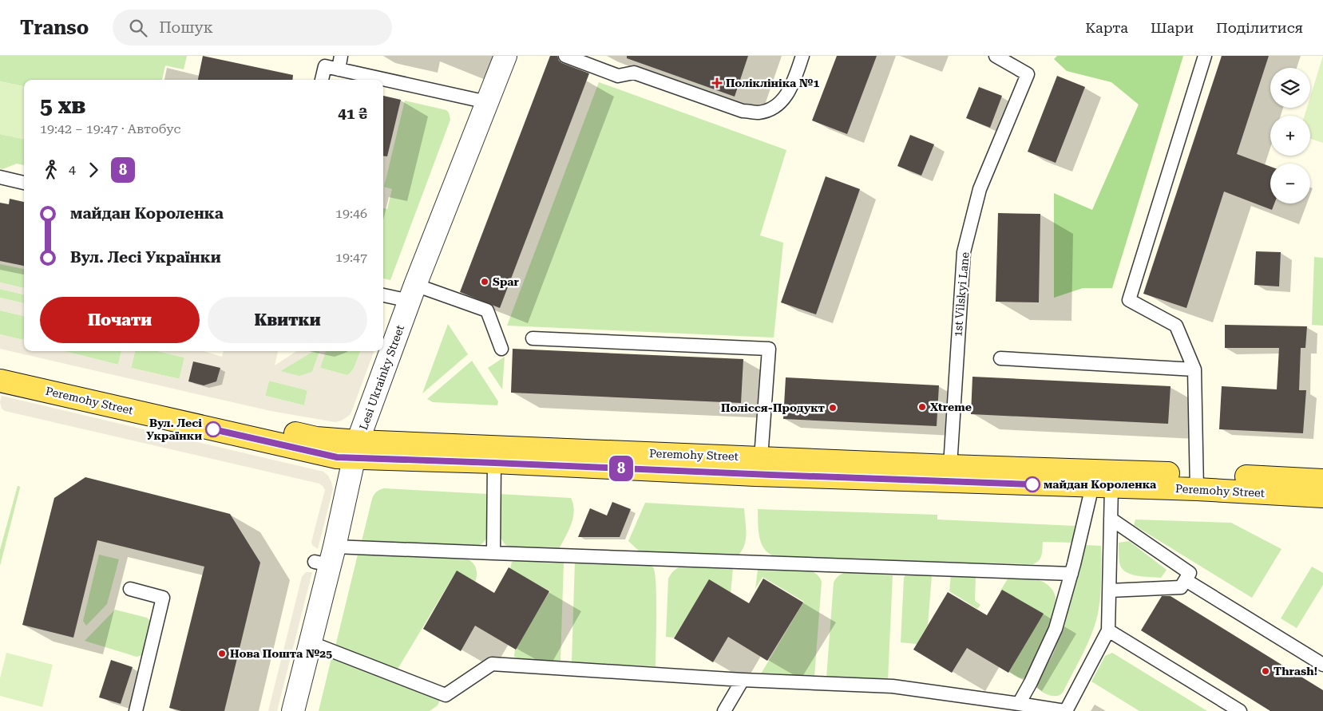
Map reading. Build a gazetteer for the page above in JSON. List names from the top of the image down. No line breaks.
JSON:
{"streets":{"main road":["Peremohy Street"],"street":["Lesi Ukrainky Street"],"lane":["1st Vilskyi Lane"]},"crossings":[["1st Vilskyi Lane","Peremohy Street"],["Lesi Ukrainky Street","Peremohy Street"]],"places":{"health":["Поліклініка №1"],"other":["Spar","Xtreme","Полісся-Продукт","Вул. Лесі Українки","майдан Короленка","Нова Пошта №25","Thrash!"]},"lines":["bus line 8"],"page":{"header":"Transo","search":"Пошук","nav":["Карта","Шари","Поділитися"],"on_map":"8","map_buttons":["+","−"],"heading":["5 хв","19:42 – 19:47 · Автобус","41 ₴"],"legs":["4","8"],"list":[{"name":"майдан Короленка","value":"19:46"},{"name":"Вул. Лесі Українки","value":"19:47"}],"buttons":["Почати","Квитки"]}}
